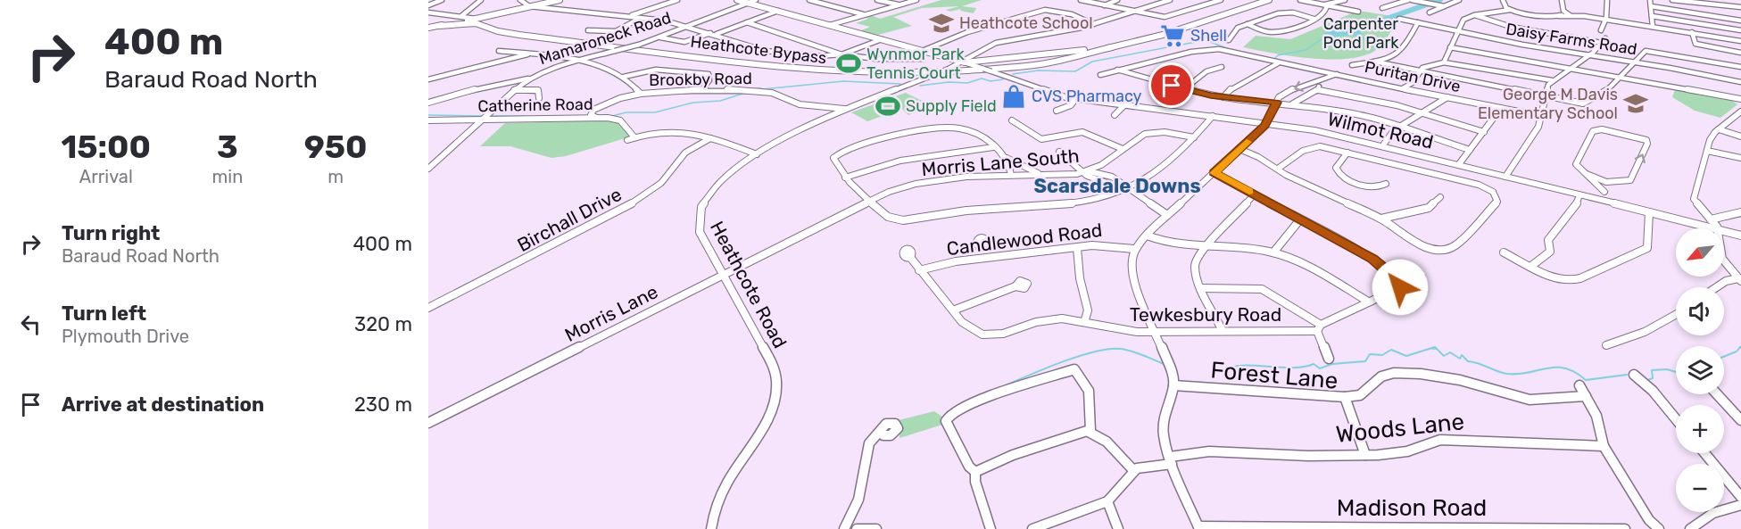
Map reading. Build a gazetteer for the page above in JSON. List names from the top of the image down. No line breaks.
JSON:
{"streets":{"main road":["Heathcote Bypass"],"street":["Mamaroneck Road","Daisy Farms Road","Puritan Drive","Brookby Road","Catherine Road","Wilmot Road","Morris Lane South","Birchall Drive","Candlewood Road","Heathcote Road","Morris Lane","Tewkesbury Road","Forest Lane","Woods Lane","Madison Road"]},"crossings":[["Mamaroneck Road","Brookby Road"],["Mamaroneck Road","Catherine Road"],["Brookby Road","Heathcote Road"],["Wilmot Road","Heathcote Road"],["Morris Lane South","Morris Lane"],["Candlewood Road","Tewkesbury Road"],["Heathcote Road","Morris Lane"],["Forest Lane","Woods Lane"]],"districts":["Scarsdale Downs"],"parks":["Carpenter Pond Park"],"places":{"school or university":["Heathcote School","George M Davis Elementary School"],"supermarket":["Shell"],"sports":["Wynmor Park Tennis Court","Supply Field"],"shop":["CVS Pharmacy"]},"north":"bottom left","page":{"turn":["400 m","Baraud Road North"],"eta":["15:00","Arrival","3","min","950","m"],"list":[{"name":"Turn right","note":"Baraud Road North","value":"400 m"},{"name":"Turn left","note":"Plymouth Drive","value":"320 m"},{"name":"Arrive at destination","value":"230 m"}],"map_buttons":["+","−"]}}
